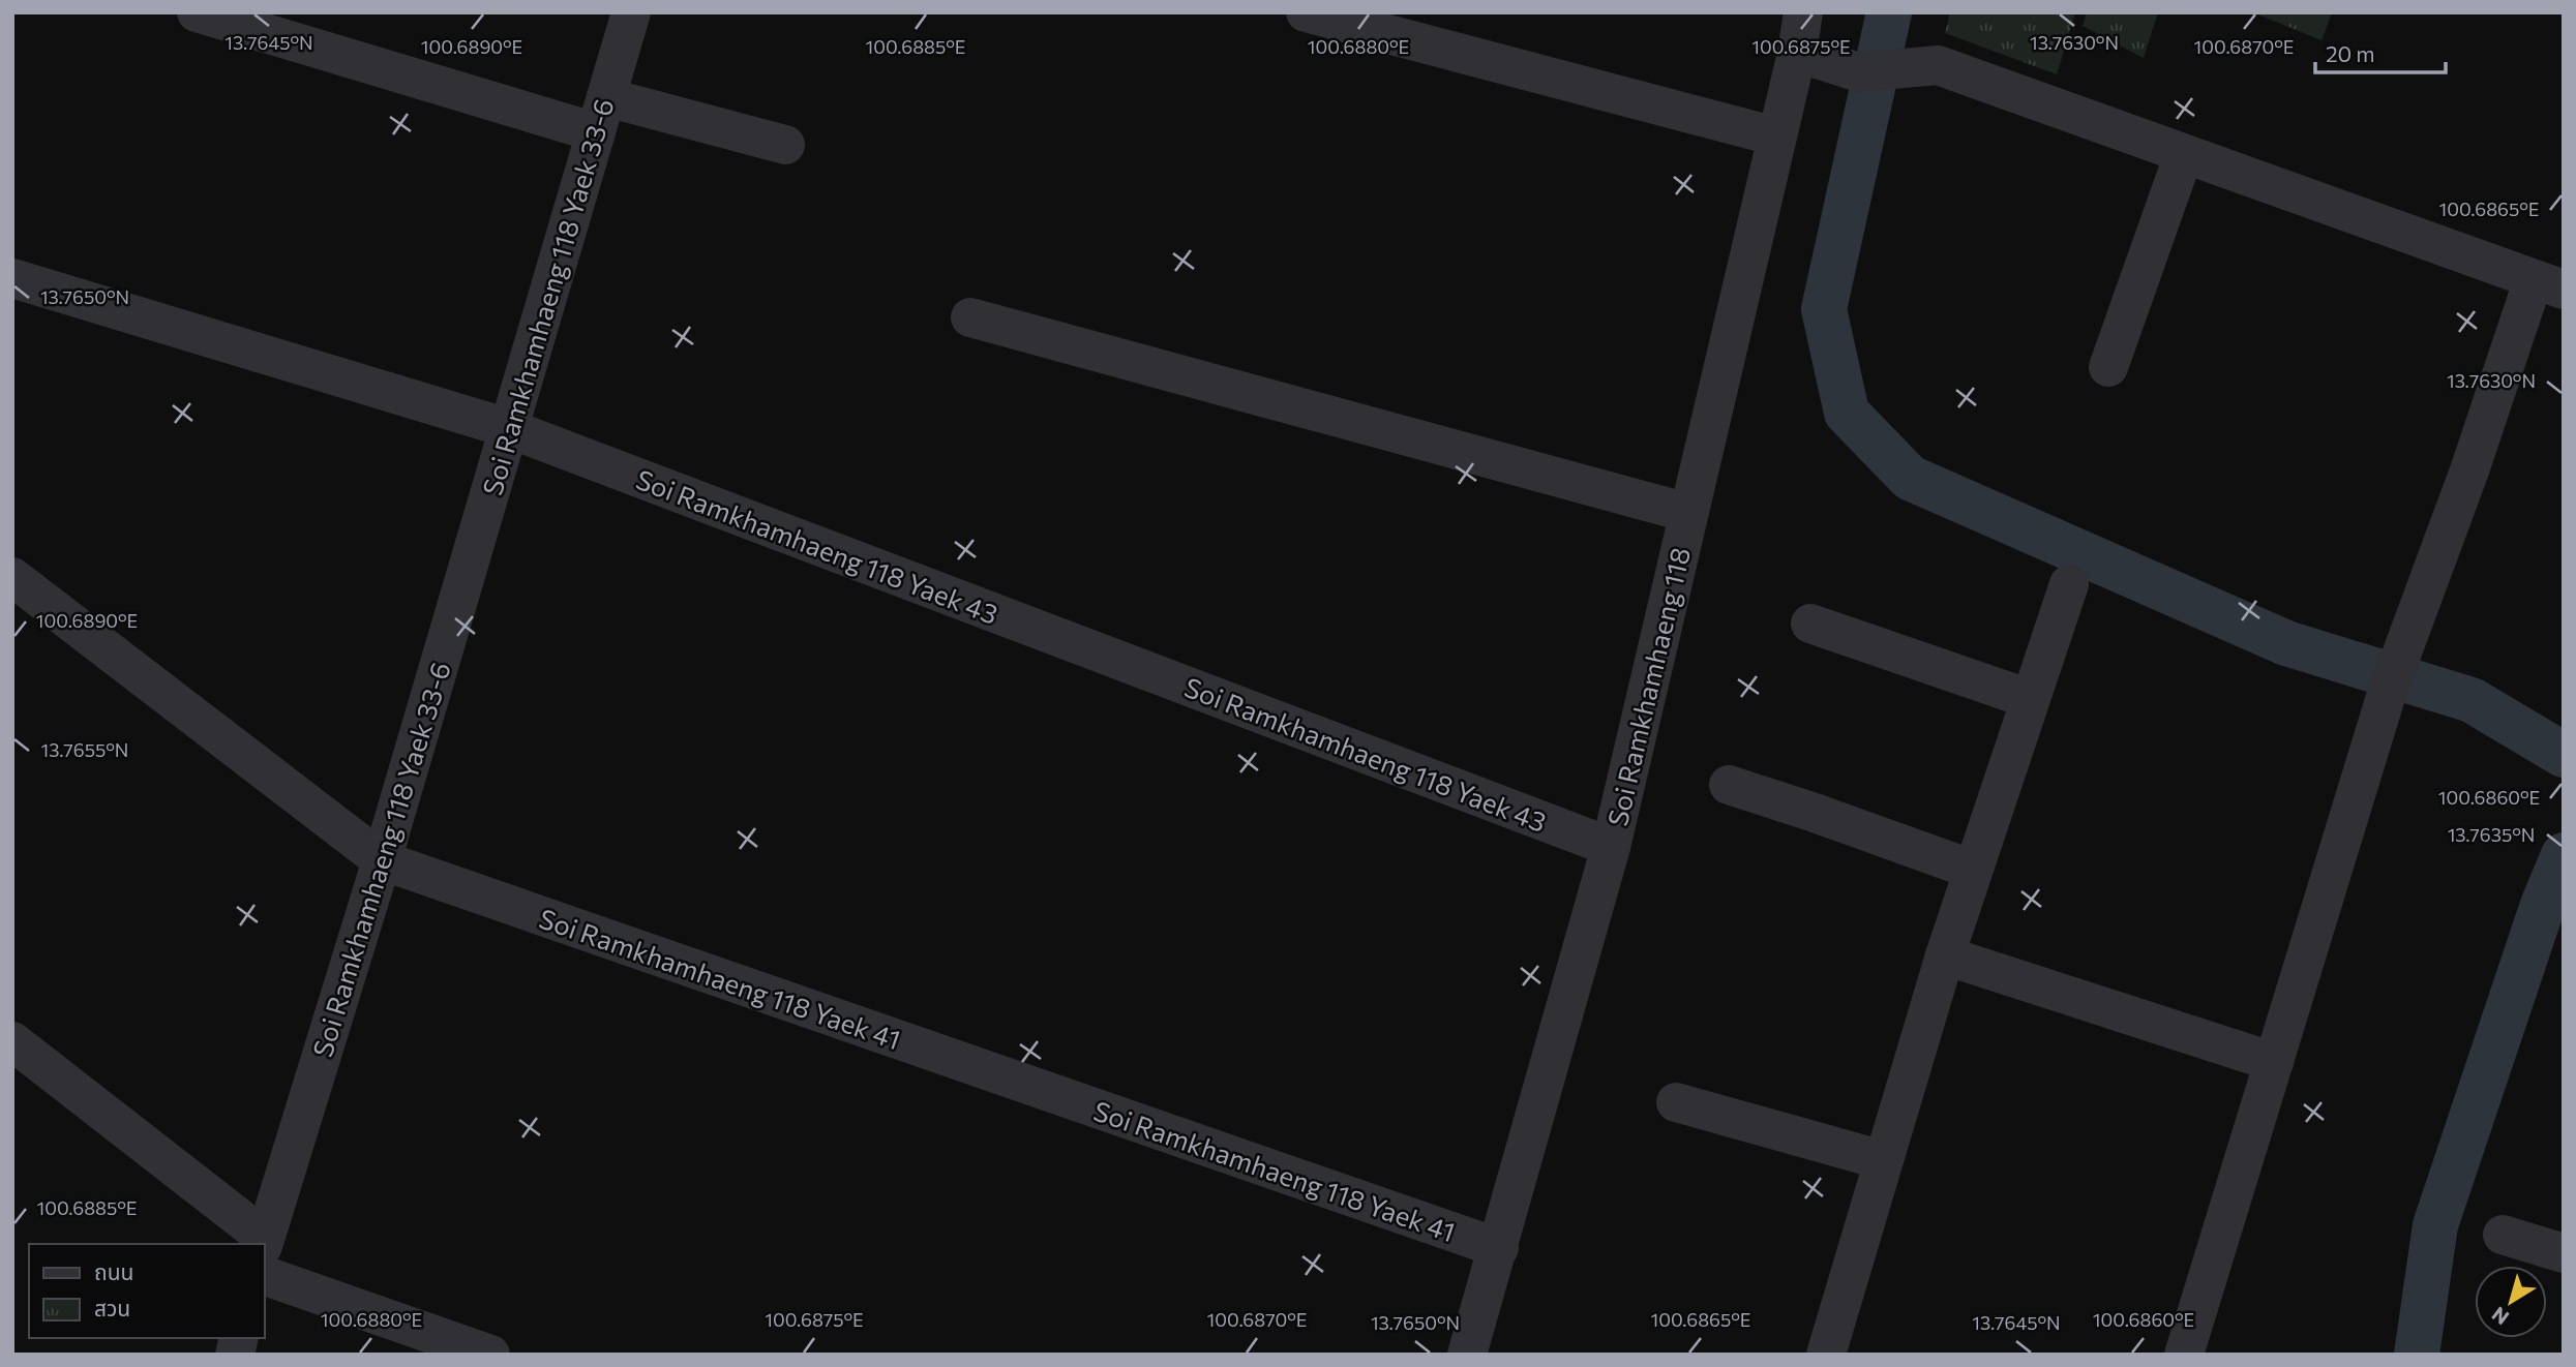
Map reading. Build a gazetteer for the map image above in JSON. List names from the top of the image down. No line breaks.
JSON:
{"streets":{"street":["Soi Ramkhamhaeng 118 Yaek 33-6","Soi Ramkhamhaeng 118 Yaek 43","Soi Ramkhamhaeng 118","Soi Ramkhamhaeng 118 Yaek 41"]},"crossings":[["Soi Ramkhamhaeng 118 Yaek 33-6","Soi Ramkhamhaeng 118 Yaek 43"],["Soi Ramkhamhaeng 118 Yaek 33-6","Soi Ramkhamhaeng 118 Yaek 41"],["Soi Ramkhamhaeng 118 Yaek 43","Soi Ramkhamhaeng 118"],["Soi Ramkhamhaeng 118","Soi Ramkhamhaeng 118 Yaek 41"]],"legend":["ถนน","สวน"],"scale_bar":"20 m","north":"bottom left","coordinates":["13.7645°N","13.7630°N","100.6890°E","100.6885°E","100.6880°E","100.6875°E","100.6870°E","100.6865°E","13.7650°N","13.7655°N","100.6860°E","13.7635°N"]}
